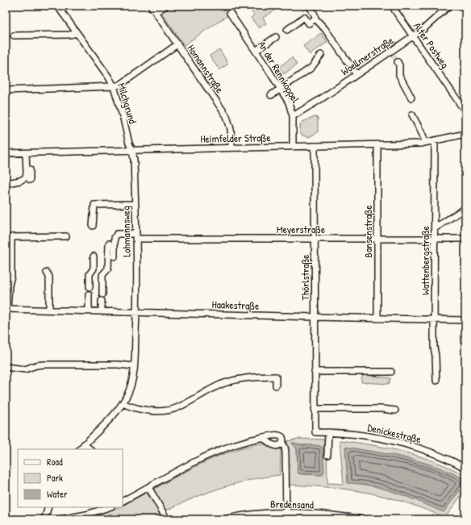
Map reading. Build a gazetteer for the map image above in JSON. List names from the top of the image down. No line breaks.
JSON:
{"streets":{"street":["Alter Postweg","Woellmerstraße","Homannstraße","An der Rennkoppel","Milchgrund","Heimfelder Straße","Meyerstraße","Lohmannsweg","Bansenstraße","Wattenbergstraße","Thörlstraße","Haakestraße","Denickestraße","Bredensand"]},"crossings":[["Alter Postweg","Woellmerstraße"],["Woellmerstraße","An der Rennkoppel"],["Homannstraße","Heimfelder Straße"],["An der Rennkoppel","Heimfelder Straße"],["Milchgrund","Heimfelder Straße"],["Milchgrund","Lohmannsweg"],["Heimfelder Straße","Lohmannsweg"],["Heimfelder Straße","Bansenstraße"],["Heimfelder Straße","Wattenbergstraße"],["Heimfelder Straße","Thörlstraße"],["Meyerstraße","Lohmannsweg"],["Meyerstraße","Bansenstraße"],["Meyerstraße","Wattenbergstraße"],["Meyerstraße","Thörlstraße"],["Lohmannsweg","Haakestraße"],["Bansenstraße","Haakestraße"],["Wattenbergstraße","Haakestraße"],["Thörlstraße","Haakestraße"],["Thörlstraße","Denickestraße"]],"legend":["Road","Park","Water"]}
